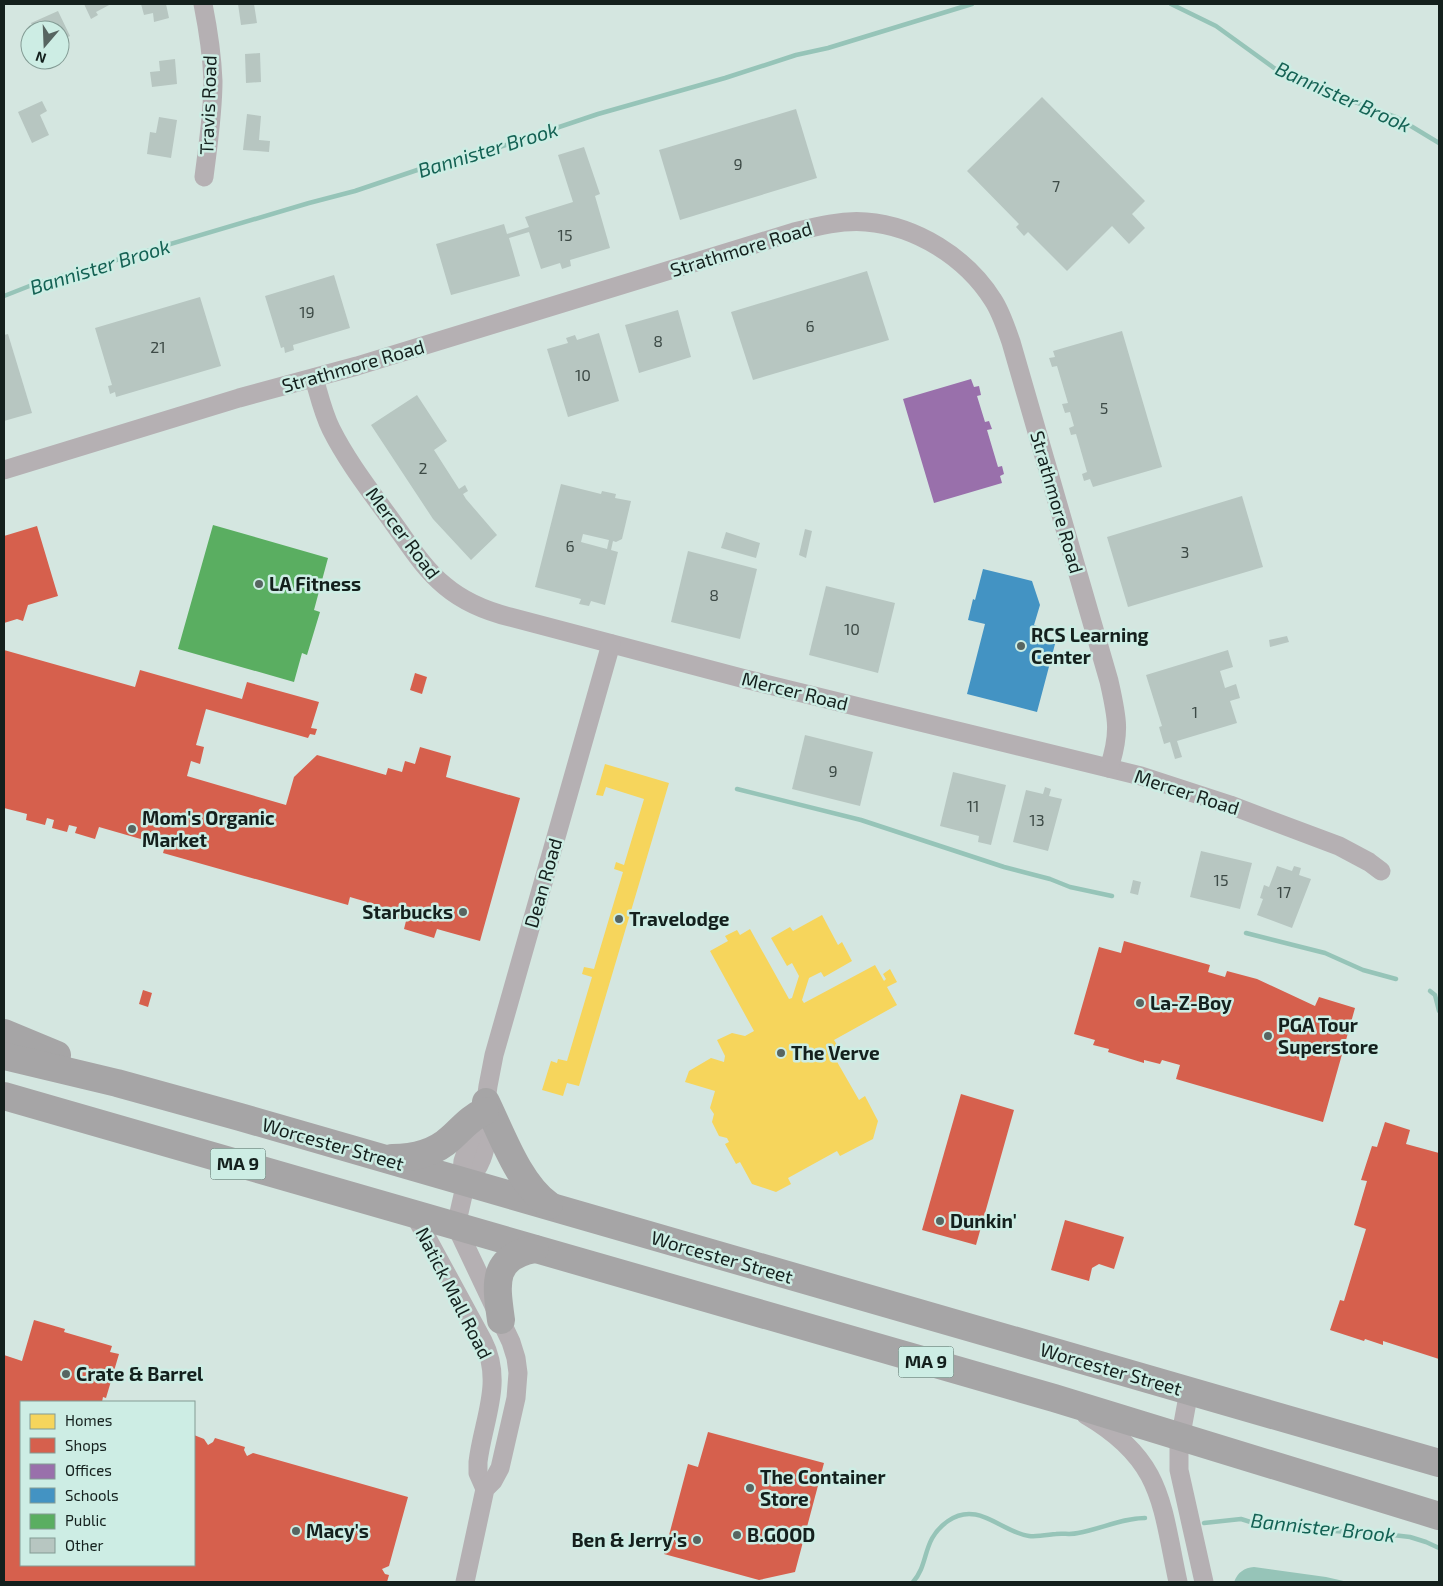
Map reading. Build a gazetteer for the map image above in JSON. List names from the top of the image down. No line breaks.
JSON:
{"streets":{"highway":["Worcester Street","MA 9"],"street":["Travis Road","Strathmore Road","Mercer Road","Dean Road","Natick Mall Road"]},"crossings":[["Strathmore Road","Mercer Road"],["Mercer Road","Dean Road"],["Dean Road","Worcester Street"],["Dean Road","MA 9"],["Dean Road","Natick Mall Road"],["MA 9","Natick Mall Road"]],"water":["Bannister Brook"],"places":["LA Fitness","RCS Learning Center","Mom's Organic Market","Starbucks","Travelodge","La-Z-Boy","PGA Tour Superstore","The Verve","Dunkin'","Crate & Barrel","The Container Store","Macy's","B.GOOD","Ben & Jerry's"],"house_numbers":["9","7","15","19","6","8","21","10","5","2","6","3","8","10","1","9","11","13","15","17"],"legend":["Homes","Shops","Offices","Schools","Public","Other"],"north":"bottom"}
